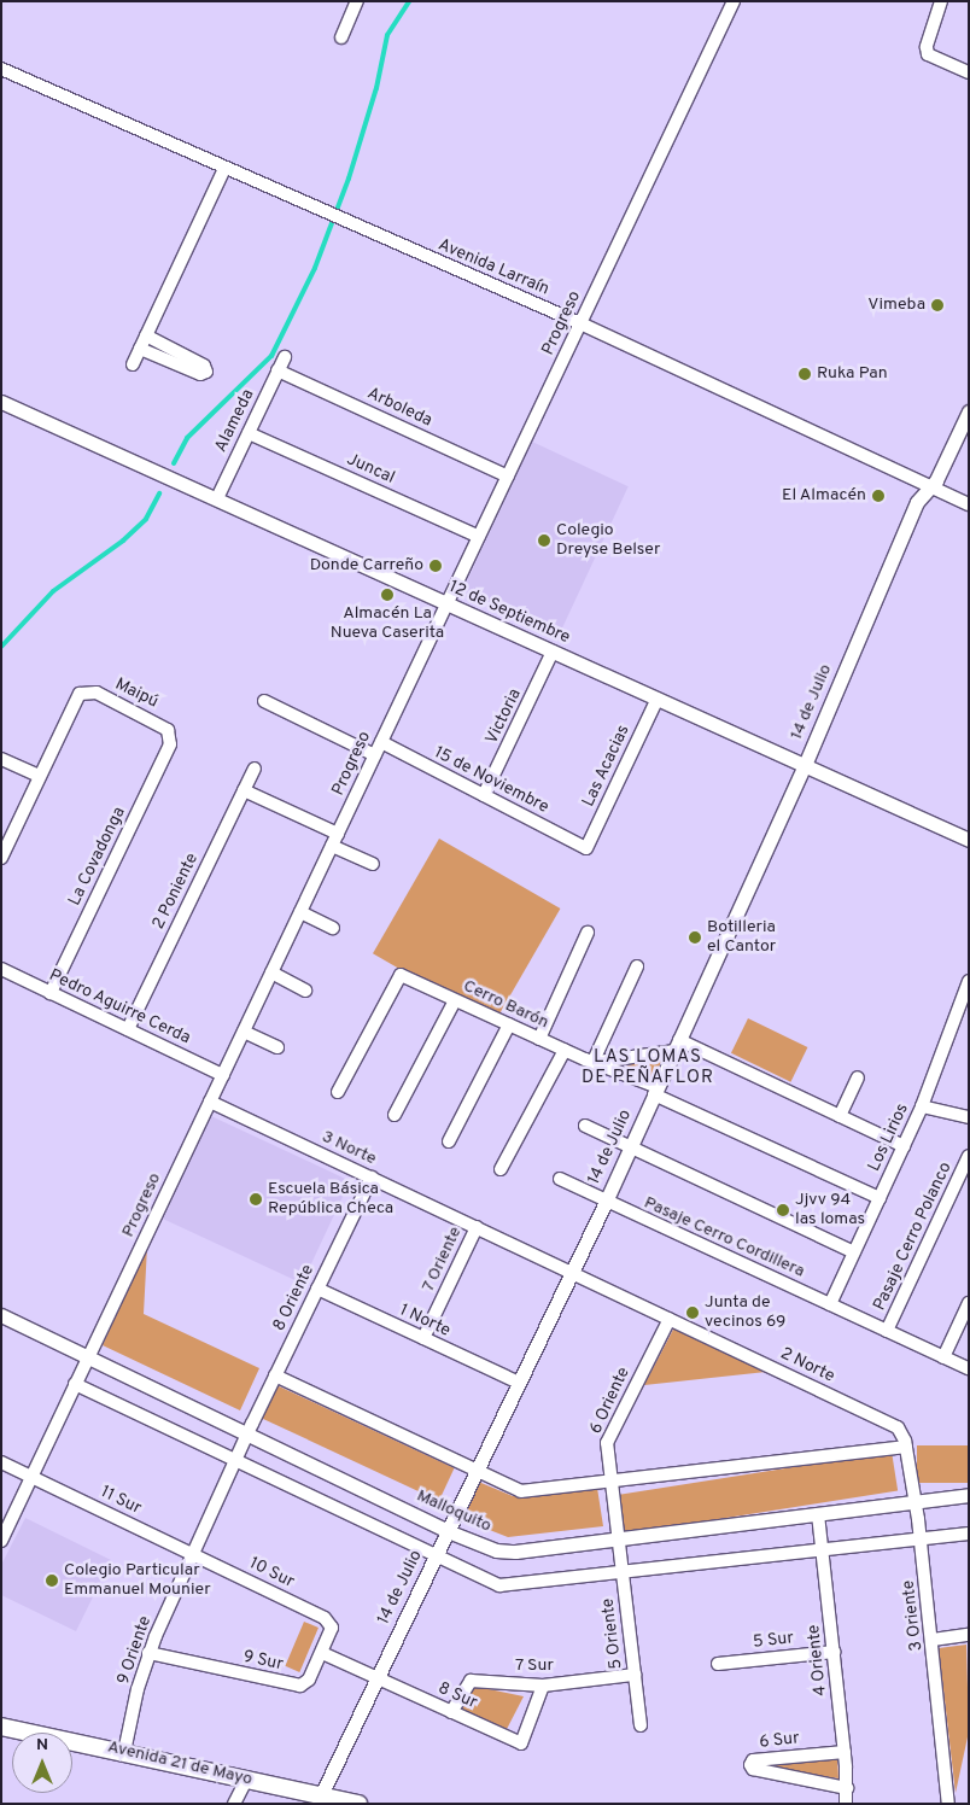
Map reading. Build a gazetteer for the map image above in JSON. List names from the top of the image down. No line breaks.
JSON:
{"streets":{"main road":["Avenida 21 de Mayo"],"street":["Avenida Larraín","Progreso","Arboleda","Alameda","Juncal","12 de Septiembre","Maipú","14 de Julio","Victoria","Las Acacias","15 de Noviembre","La Covadonga","2 Poniente","Cerro Barón","Pedro Aguirre Cerda","Los Lirios","3 Norte","Pasaje Cerro Polanco","Pasaje Cerro Cordillera","7 Oriente","8 Oriente","1 Norte","2 Norte","6 Oriente","11 Sur","Malloquito","10 Sur","3 Oriente","5 Oriente","5 Sur","9 Oriente","4 Oriente","9 Sur","7 Sur","8 Sur","6 Sur"]},"crossings":[["Avenida Larraín","Progreso"],["Avenida Larraín","14 de Julio"],["Progreso","Arboleda"],["Progreso","Juncal"],["Progreso","12 de Septiembre"],["Progreso","15 de Noviembre"],["Progreso","Pedro Aguirre Cerda"],["Progreso","3 Norte"],["Progreso","11 Sur"],["Progreso","Malloquito"],["Arboleda","Alameda"],["Alameda","Juncal"],["Alameda","12 de Septiembre"],["12 de Septiembre","14 de Julio"],["12 de Septiembre","Victoria"],["12 de Septiembre","Las Acacias"],["Maipú","La Covadonga"],["14 de Julio","Cerro Barón"],["14 de Julio","3 Norte"],["14 de Julio","Pasaje Cerro Cordillera"],["14 de Julio","1 Norte"],["14 de Julio","2 Norte"],["14 de Julio","Malloquito"],["14 de Julio","8 Sur"],["14 de Julio","Avenida 21 de Mayo"],["Victoria","15 de Noviembre"],["Las Acacias","15 de Noviembre"],["La Covadonga","Pedro Aguirre Cerda"],["2 Poniente","Pedro Aguirre Cerda"],["Cerro Barón","Los Lirios"],["Los Lirios","Pasaje Cerro Cordillera"],["3 Norte","7 Oriente"],["3 Norte","8 Oriente"],["3 Norte","2 Norte"],["Pasaje Cerro Polanco","Pasaje Cerro Cordillera"],["7 Oriente","1 Norte"],["8 Oriente","1 Norte"],["8 Oriente","Malloquito"],["8 Oriente","9 Oriente"],["2 Norte","6 Oriente"],["2 Norte","3 Oriente"],["6 Oriente","Malloquito"],["6 Oriente","5 Oriente"],["11 Sur","10 Sur"],["11 Sur","9 Oriente"],["Malloquito","3 Oriente"],["Malloquito","5 Oriente"],["Malloquito","9 Oriente"],["Malloquito","4 Oriente"],["10 Sur","9 Oriente"],["10 Sur","9 Sur"],["5 Oriente","7 Sur"],["5 Sur","4 Oriente"],["9 Oriente","9 Sur"],["9 Oriente","Avenida 21 de Mayo"],["4 Oriente","6 Sur"],["9 Sur","8 Sur"],["7 Sur","8 Sur"]],"districts":["LAS LOMAS DE PEÑAFLOR"],"places":["Vimeba","Ruka Pan","El Almacén","Colegio Dreyse Belser","Donde Carreño","Almacén La Nueva Caserita","Botilleria el Cantor","Escuela Básica República Checa","Jjvv 94 las lomas","Junta de vecinos 69","Colegio Particular Emmanuel Mounier"],"north":"top"}
